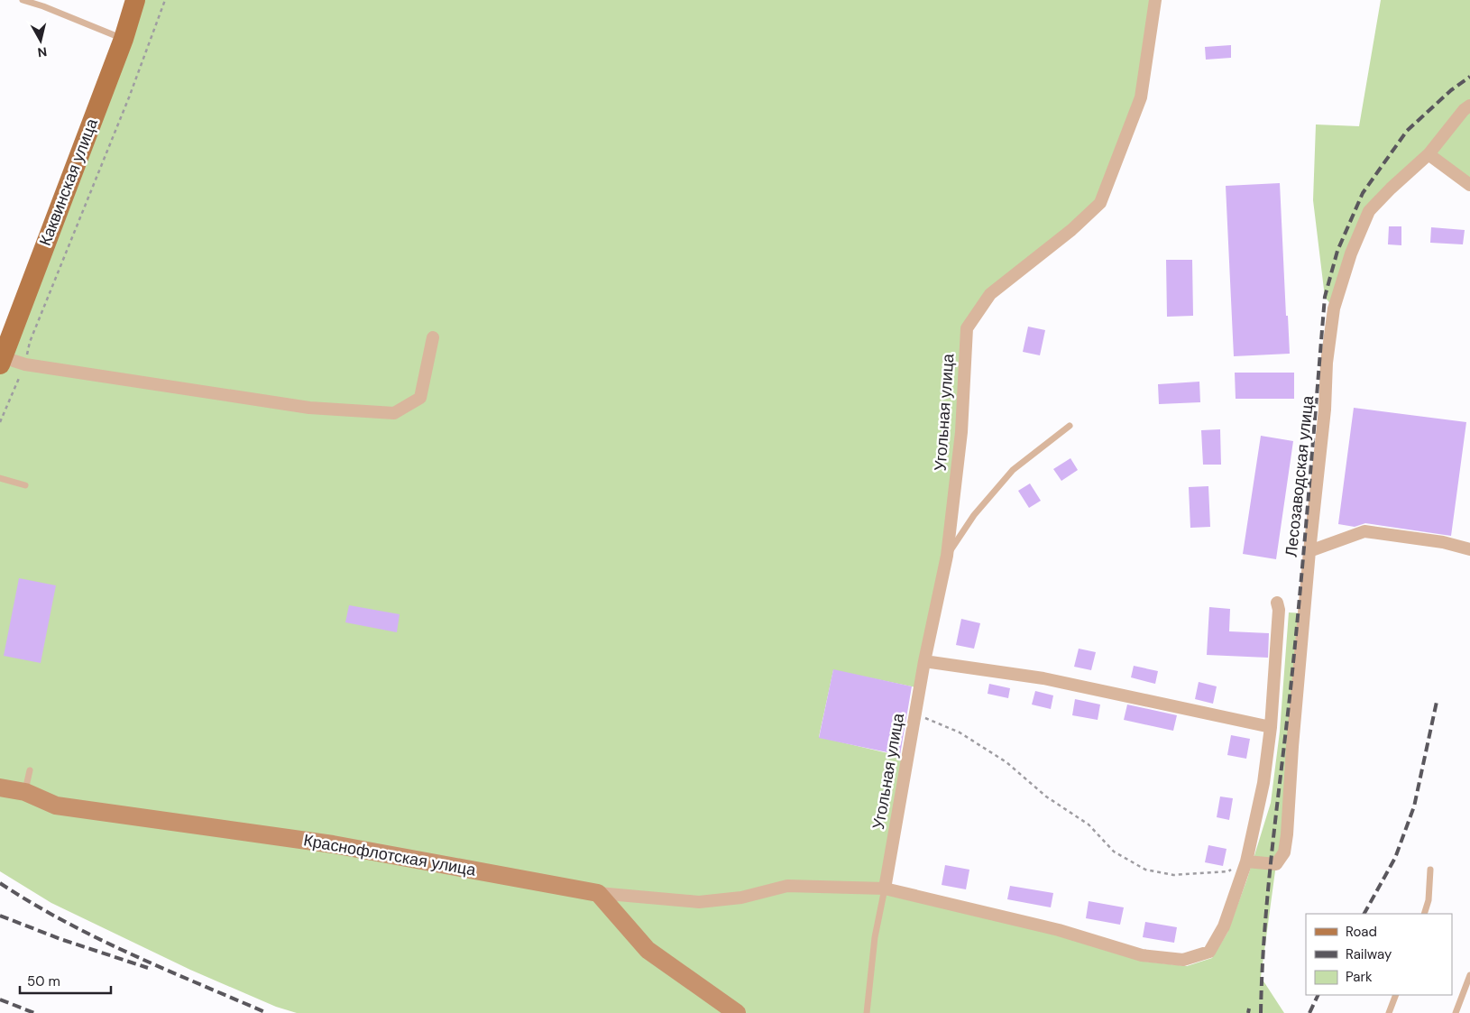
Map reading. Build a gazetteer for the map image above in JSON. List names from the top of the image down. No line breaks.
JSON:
{"streets":{"main road":["Каквинская улица"],"street":["Угольная улица","Лесозаводская улица","Краснофлотская улица"]},"legend":["Road","Railway","Park"],"scale_bar":"50 m","north":"bottom"}
